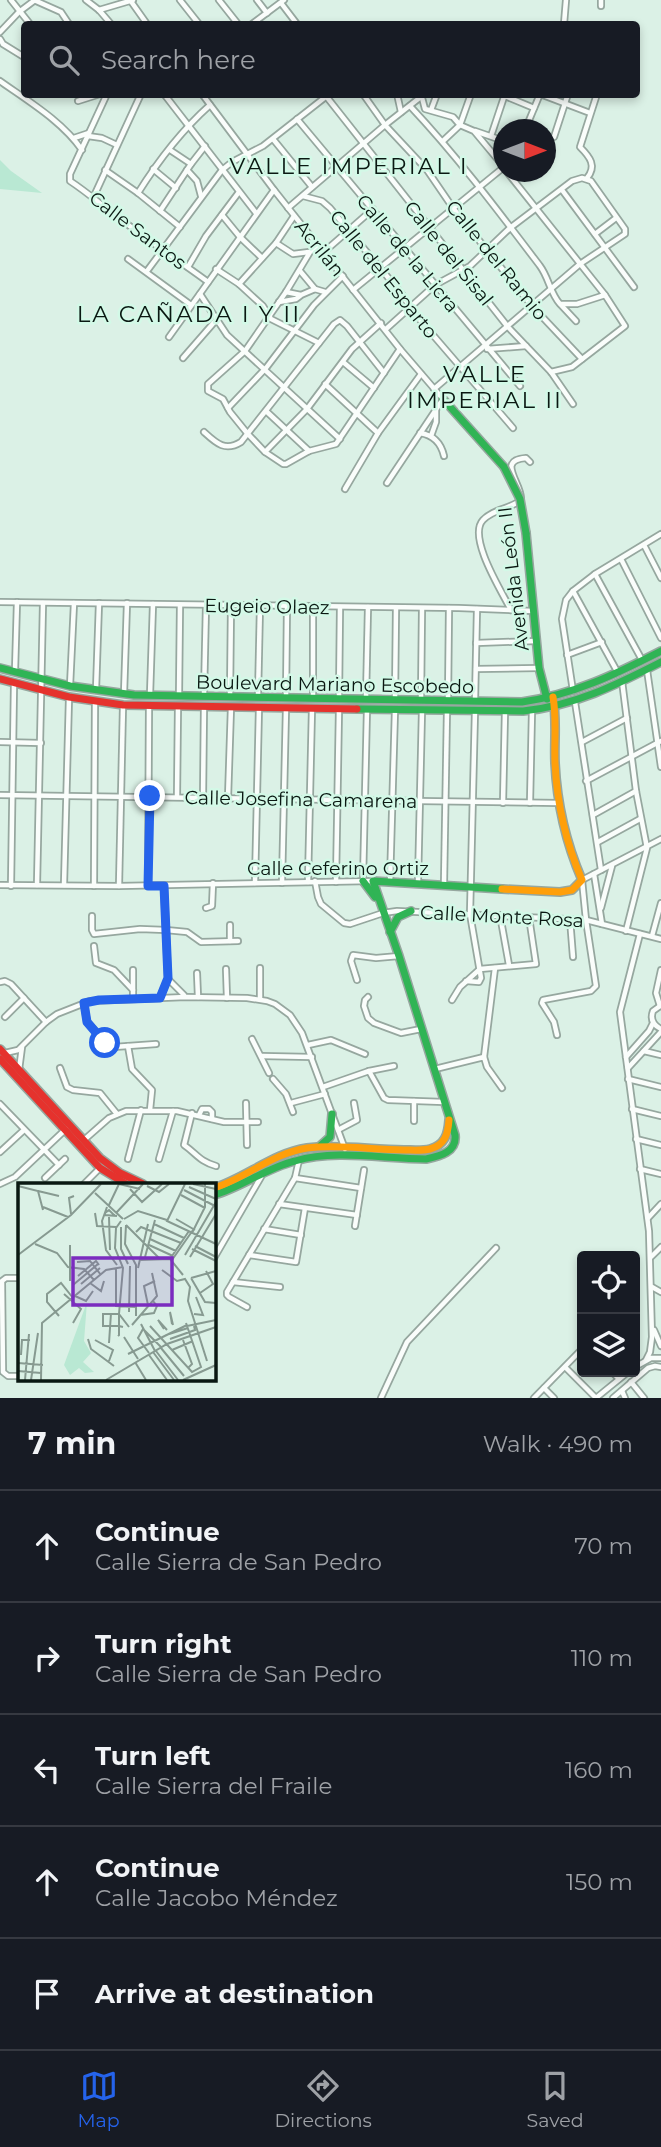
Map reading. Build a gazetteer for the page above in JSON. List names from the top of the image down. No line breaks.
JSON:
{"streets":{"street":["Calle Santos","Acrilán","Calle de la Licra","Calle del Sisal","Calle del Ramio","Calle del Esparto","Avenida León II","Eugeio Olaez","Boulevard Mariano Escobedo","Calle Josefina Camarena","Calle Ceferino Ortiz","Calle Monte Rosa"]},"crossings":[["Acrilán","Avenida León II"],["Avenida León II","Eugeio Olaez"],["Avenida León II","Boulevard Mariano Escobedo"],["Avenida León II","Calle Josefina Camarena"],["Avenida León II","Calle Ceferino Ortiz"],["Calle Ceferino Ortiz","Calle Monte Rosa"]],"districts":["VALLE IMPERIAL I","LA CAÑADA I Y II","VALLE IMPERIAL II"],"north":"right","page":{"search":"Search here","heading":["7 min","Walk · 490 m"],"list":[["Continue","Calle Sierra de San Pedro","70 m"],["Turn right","Calle Sierra de San Pedro","110 m"],["Turn left","Calle Sierra del Fraile","160 m"],["Continue","Calle Jacobo Méndez","150 m"],"Arrive at destination"],"nav":["Map","Directions","Saved"]}}
